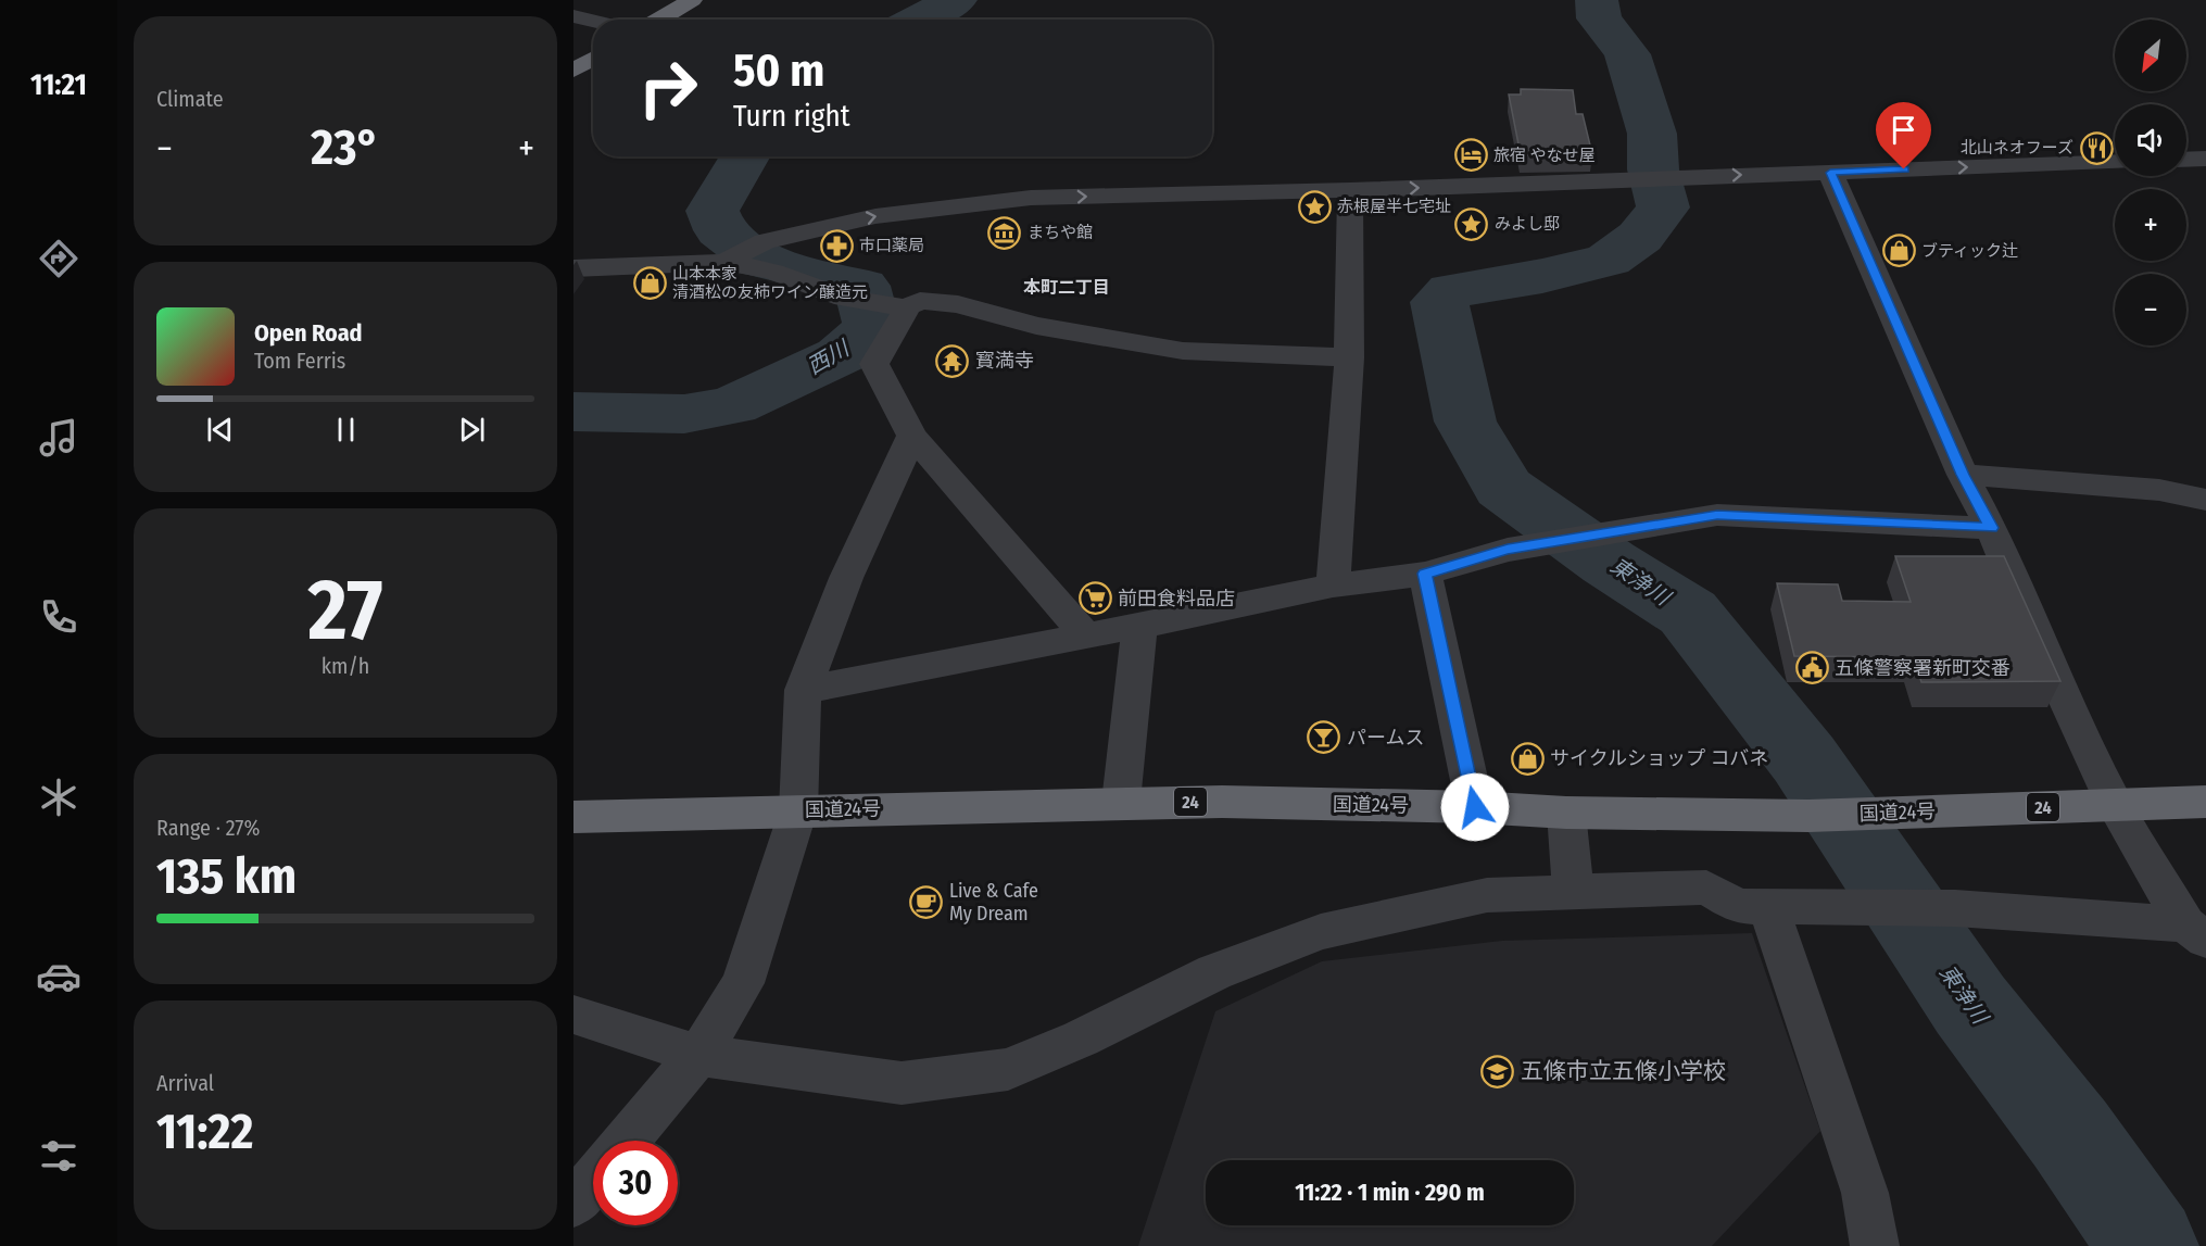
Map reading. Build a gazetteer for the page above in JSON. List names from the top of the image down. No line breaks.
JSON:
{"streets":{"highway":["24","国道24号"]},"districts":["本町二丁目"],"water":["西川","東浄川"],"places":{"restaurant":["北山ネオフーズ"],"hotel":["旅宿 やなせ屋"],"place":["赤根屋半七宅址","みよし邸"],"museum":["まちや館"],"pharmacy":["市口薬局"],"shop":["ブティック辻","山本本家 清酒松の友柿ワイン醸造元","サイクルショップ コバネ"],"temple":["寳満寺"],"supermarket":["前田食料品店"],"public building":["五條警察署新町交番"],"bar":["パームス"],"cafe":["Live & Cafe My Dream"],"school or university":["五條市立五條小学校"]},"north":"bottom left","page":{"tabs":"11:21","tile":["Climate",["27","km/h"],["Range · 27%","135 km"],["Arrival","11:22"]],"map_buttons":["+","−"],"turn":["50 m","Turn right"],"heat":["−","23°","+"],"song":["Open Road","Tom Ferris"],"limit":"30","trip":"11:22 · 1 min · 290 m"}}
